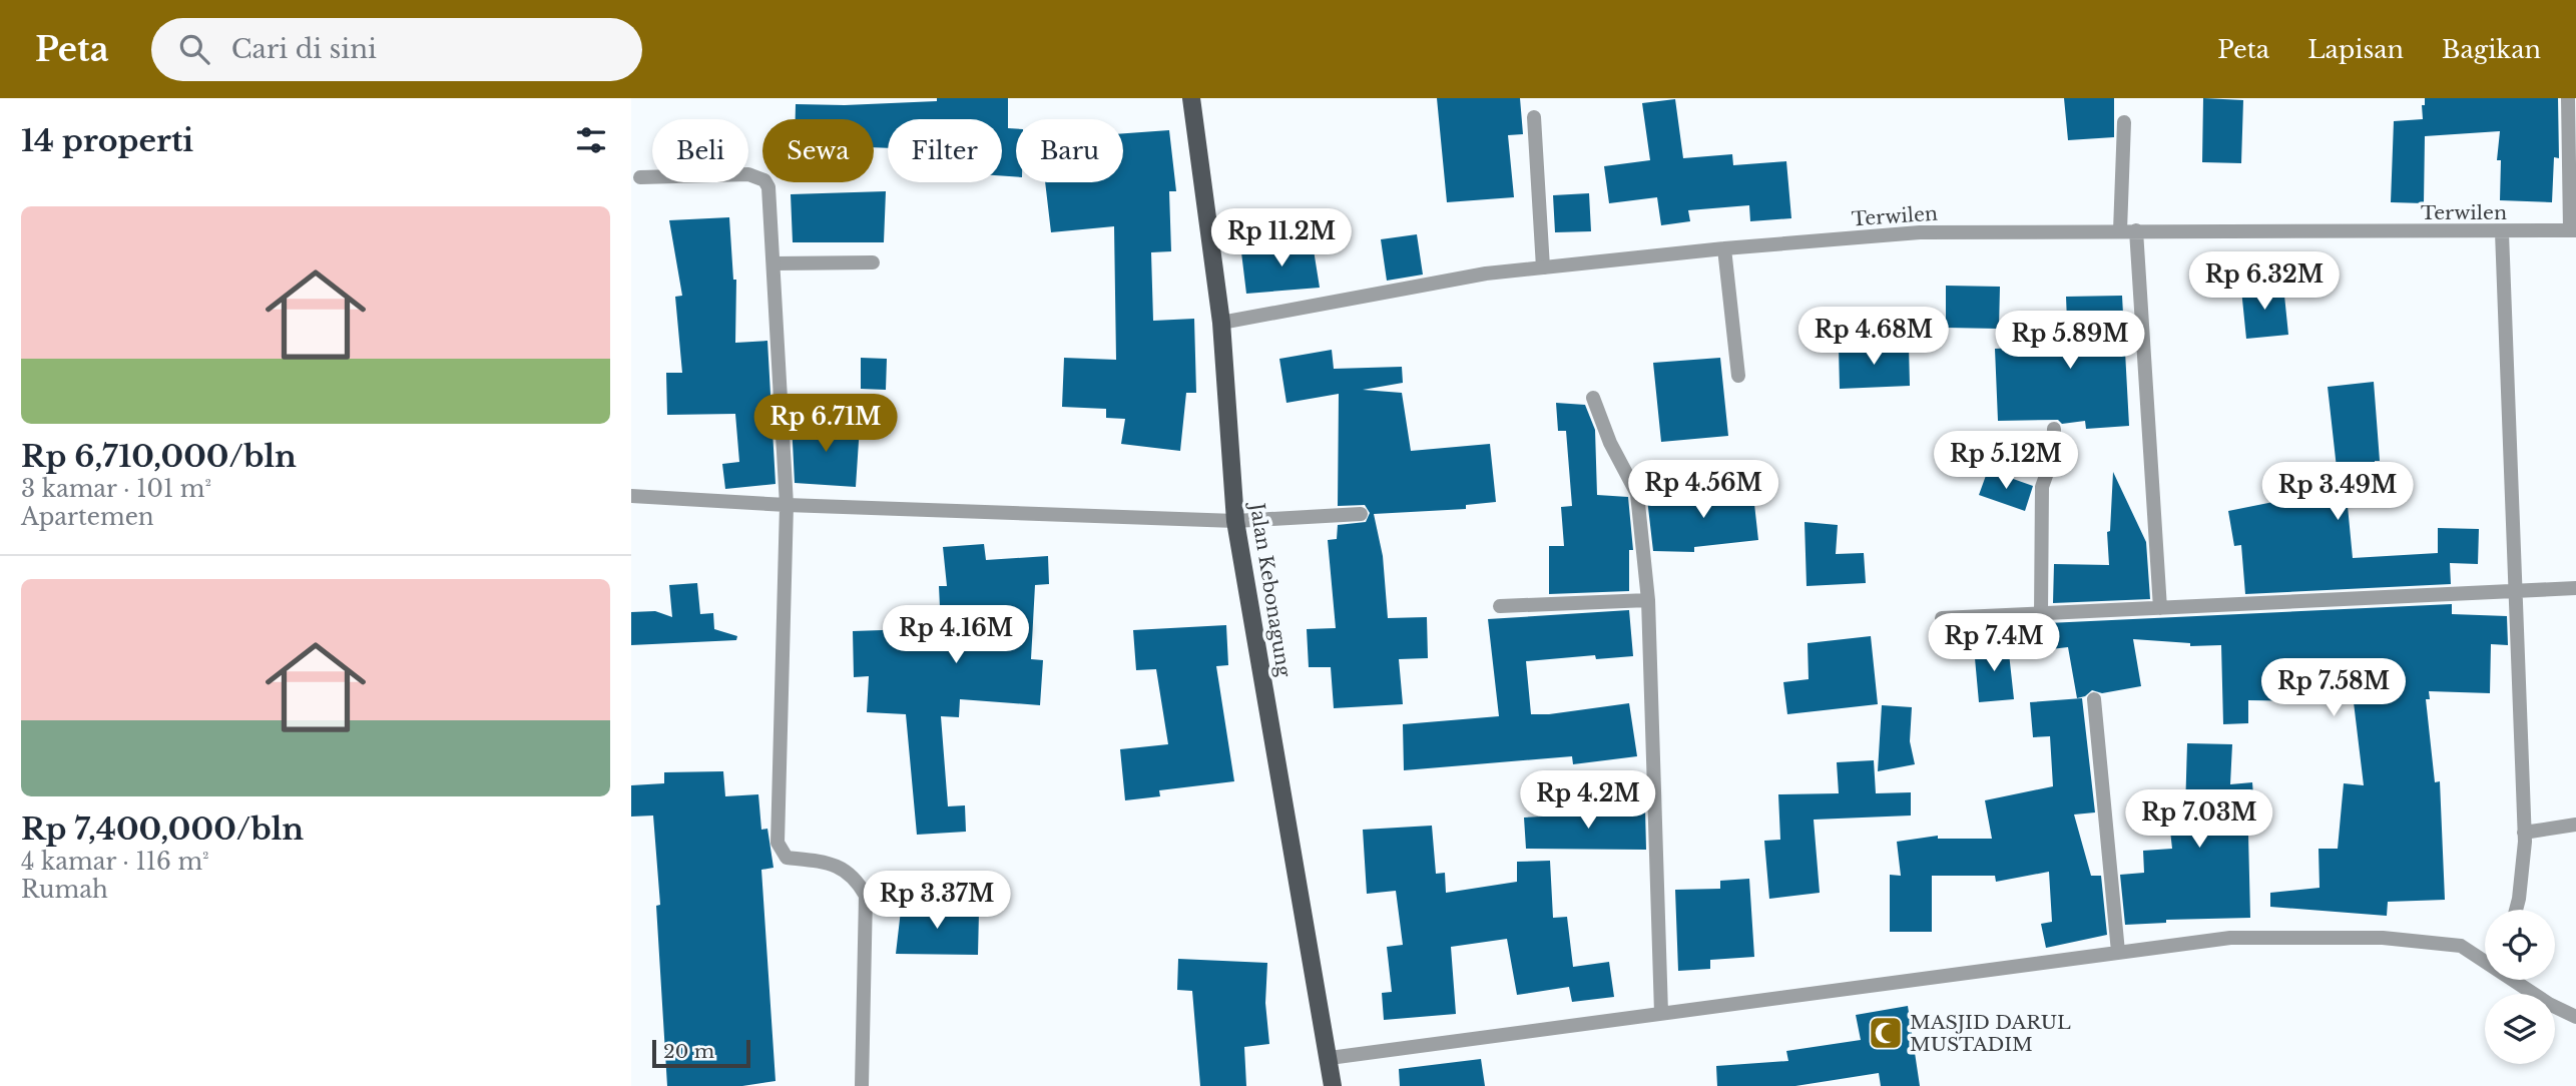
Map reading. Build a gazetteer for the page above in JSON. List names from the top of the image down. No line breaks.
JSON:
{"streets":{"main road":["Jalan Kebonagung"],"street":["Terwilen"]},"crossings":[["Terwilen","Jalan Kebonagung"]],"places":{"mosque":["MASJID DARUL MUSTADIM"]},"scale_bar":"20 m","page":{"header":"Peta","search":"Cari di sini","nav":["Peta","Lapisan","Bagikan"],"heading":"14 properti","chip":["Beli","Sewa","Filter","Baru"],"list":[{"name":"Rp 6,710,000/bln","note":"3 kamar · 101 m² · Apartemen"},{"name":"Rp 7,400,000/bln","note":"4 kamar · 116 m² · Rumah"}],"price":["Rp 11.2M","Rp 6.32M","Rp 4.68M","Rp 5.89M","Rp 6.71M","Rp 5.12M","Rp 4.56M","Rp 3.49M","Rp 4.16M","Rp 7.4M","Rp 7.58M","Rp 4.2M","Rp 7.03M","Rp 3.37M"],"scale":"20 m"}}
